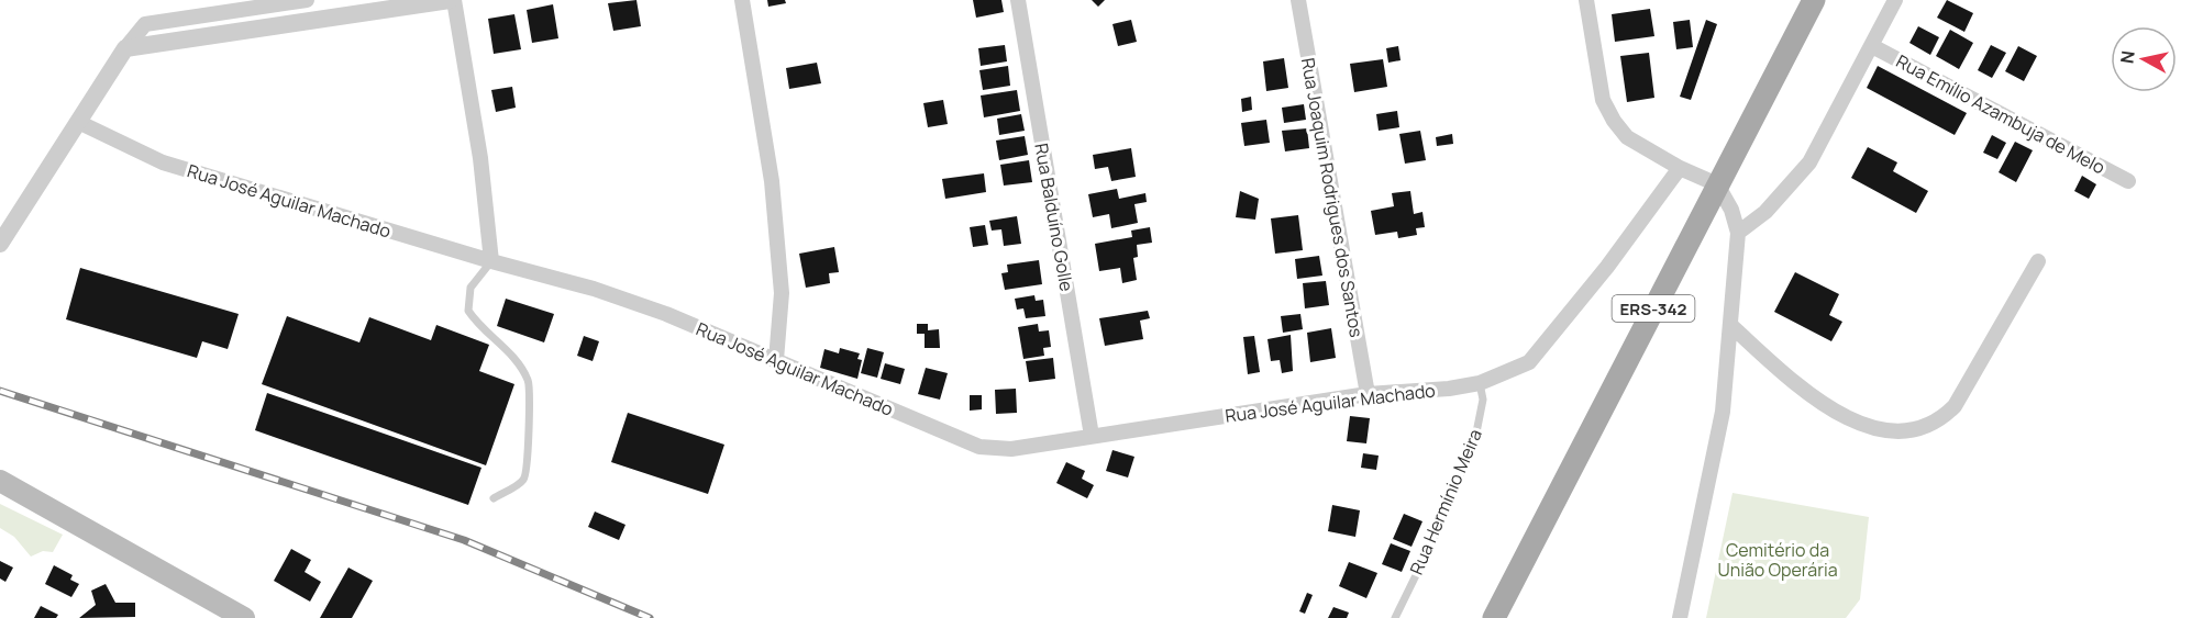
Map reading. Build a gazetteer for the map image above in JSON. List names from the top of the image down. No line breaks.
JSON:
{"streets":{"main road":["ERS-342"],"street":["Rua Emílio Azambuja de Melo","Rua Joaquim Rodrigues dos Santos","Rua José Aguilar Machado","Rua Balduíno Golle"],"lane":["Rua Hermínio Meira"]},"crossings":[["Rua Joaquim Rodrigues dos Santos","Rua José Aguilar Machado"],["Rua José Aguilar Machado","Rua Balduíno Golle"],["Rua José Aguilar Machado","Rua Hermínio Meira"]],"parks":["Cemitério da União Operária"],"north":"left"}
